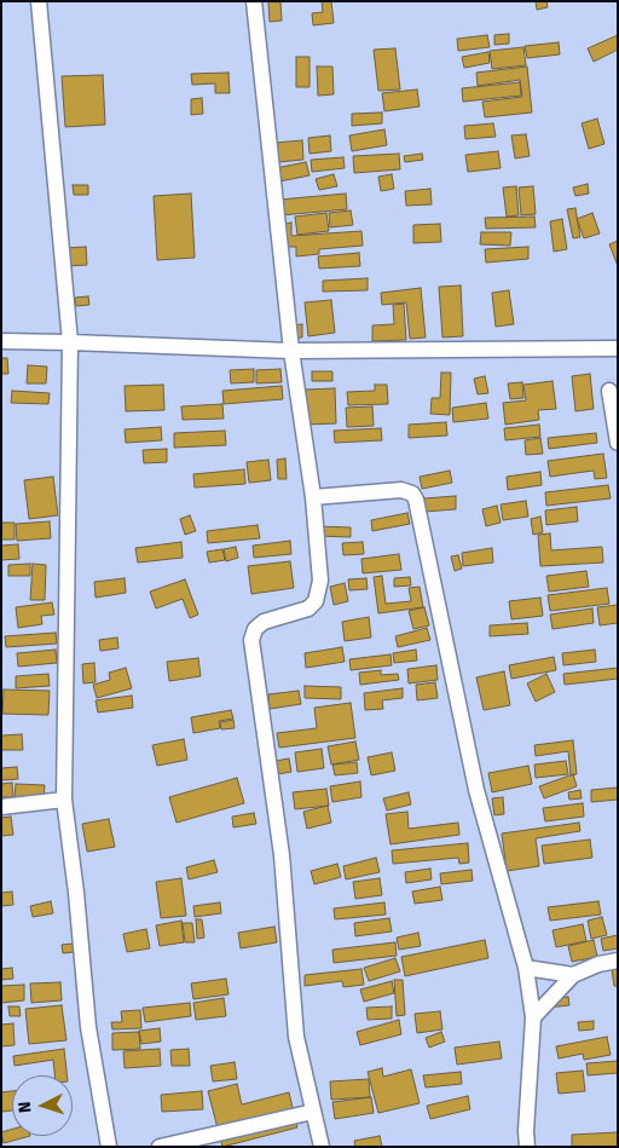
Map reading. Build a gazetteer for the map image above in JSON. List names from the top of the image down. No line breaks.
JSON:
{"north":"left"}
